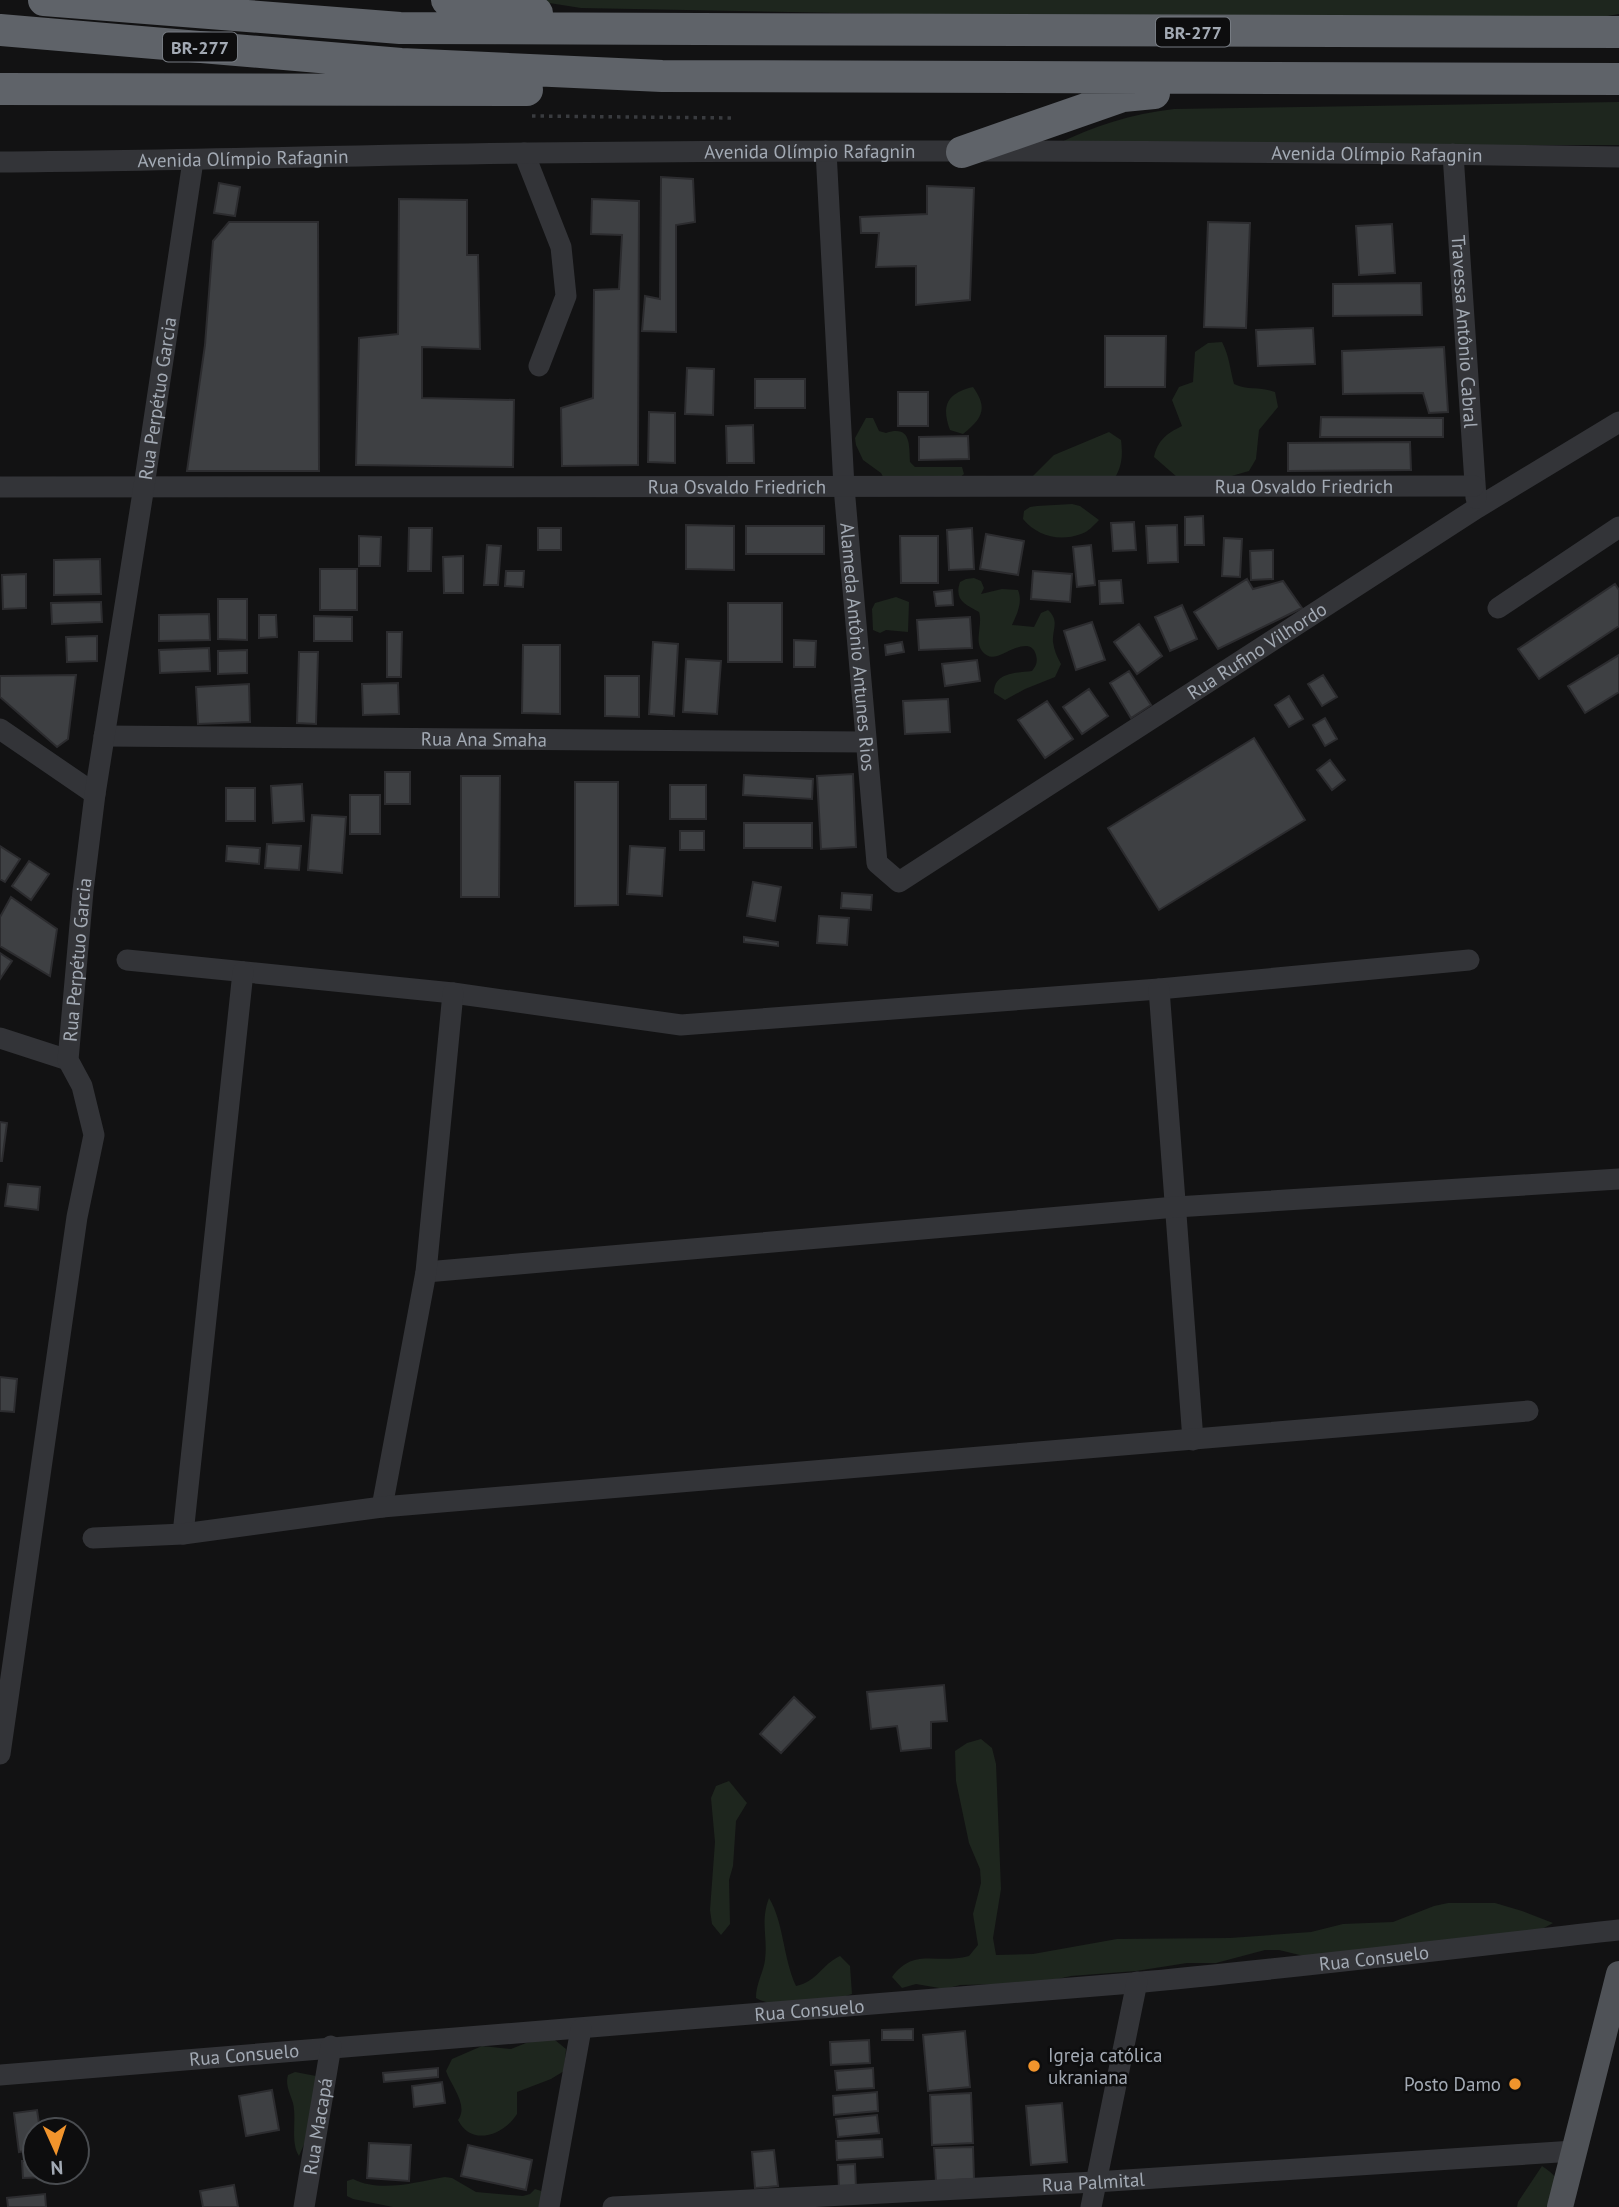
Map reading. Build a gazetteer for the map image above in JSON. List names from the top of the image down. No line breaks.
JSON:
{"streets":{"highway":["BR-277"],"street":["Avenida Olímpio Rafagnin","Travessa Antônio Cabral","Rua Perpétuo Garcia","Rua Osvaldo Friedrich","Alameda Antônio Antunes Rios","Rua Rufino Vilhordo","Rua Ana Smaha","Rua Consuelo","Rua Macapá","Rua Palmital"]},"crossings":[["Avenida Olímpio Rafagnin","Travessa Antônio Cabral"],["Avenida Olímpio Rafagnin","Rua Perpétuo Garcia"],["Avenida Olímpio Rafagnin","Alameda Antônio Antunes Rios"],["Travessa Antônio Cabral","Rua Osvaldo Friedrich"],["Travessa Antônio Cabral","Rua Rufino Vilhordo"],["Rua Perpétuo Garcia","Rua Osvaldo Friedrich"],["Rua Perpétuo Garcia","Rua Ana Smaha"],["Rua Osvaldo Friedrich","Alameda Antônio Antunes Rios"],["Alameda Antônio Antunes Rios","Rua Rufino Vilhordo"],["Alameda Antônio Antunes Rios","Rua Ana Smaha"],["Rua Consuelo","Rua Macapá"]],"places":["Igreja católica ukraniana","Posto Damo"],"north":"bottom"}
